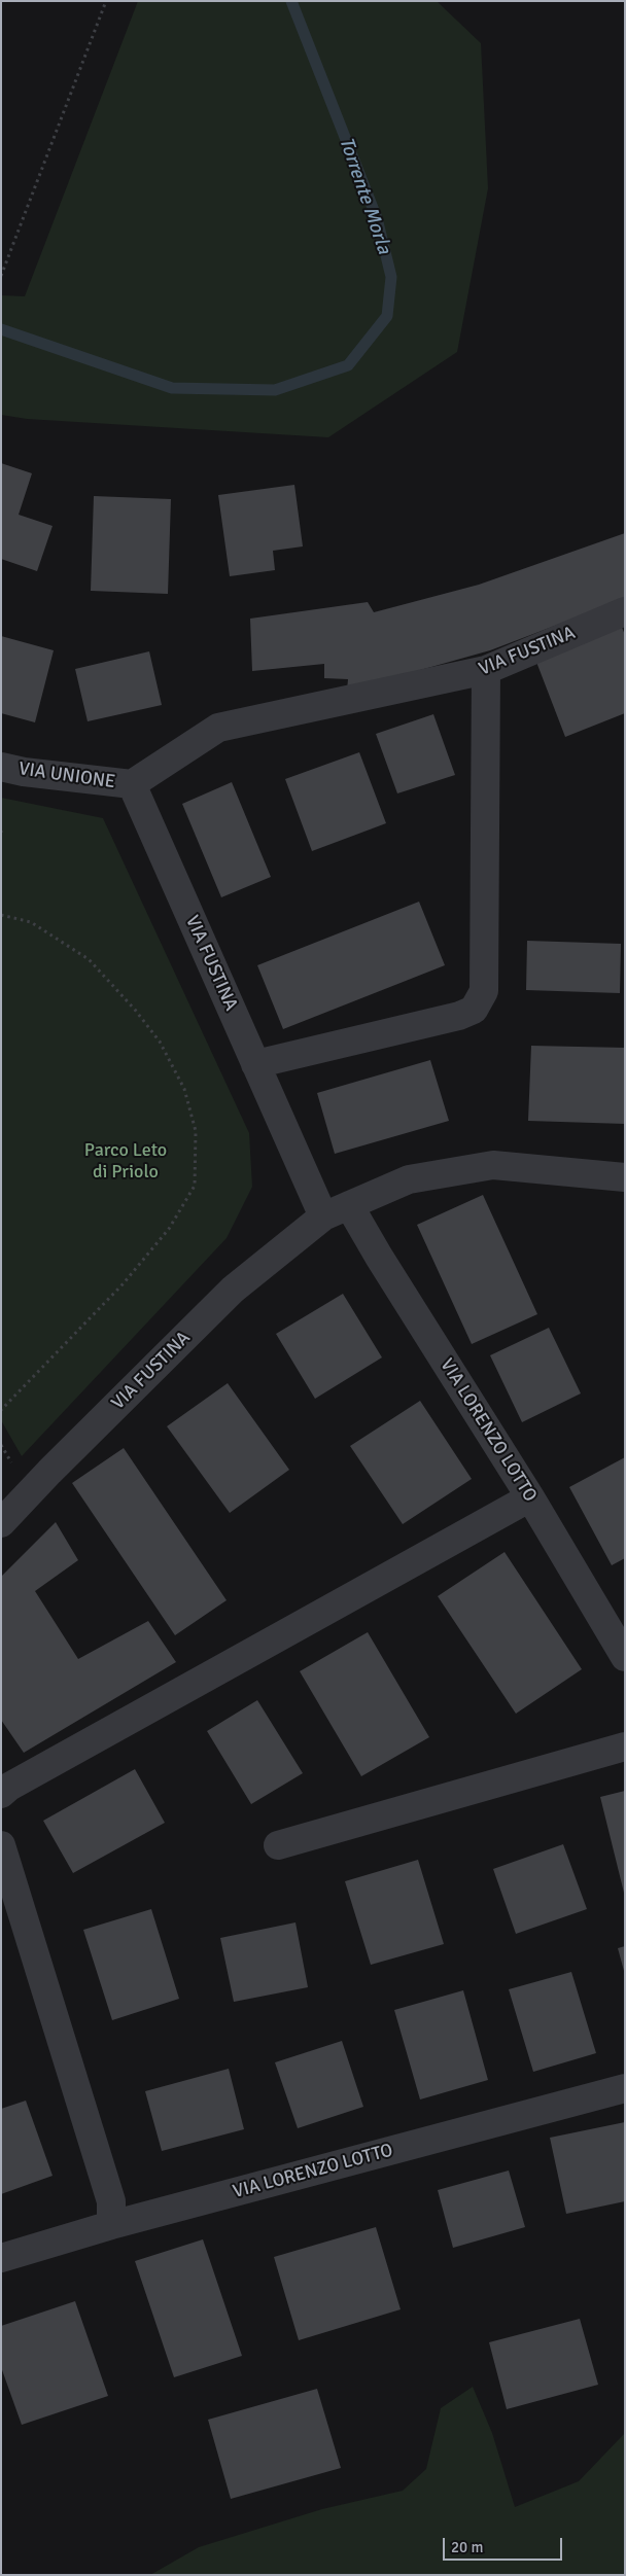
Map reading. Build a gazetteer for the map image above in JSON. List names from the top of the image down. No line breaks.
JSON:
{"streets":{"street":["VIA FUSTINA","VIA UNIONE","VIA LORENZO LOTTO"]},"crossings":[["VIA FUSTINA","VIA UNIONE"]],"water":["Torrente Morla"],"parks":["Parco Leto di Priolo"],"scale_bar":"20 m"}
